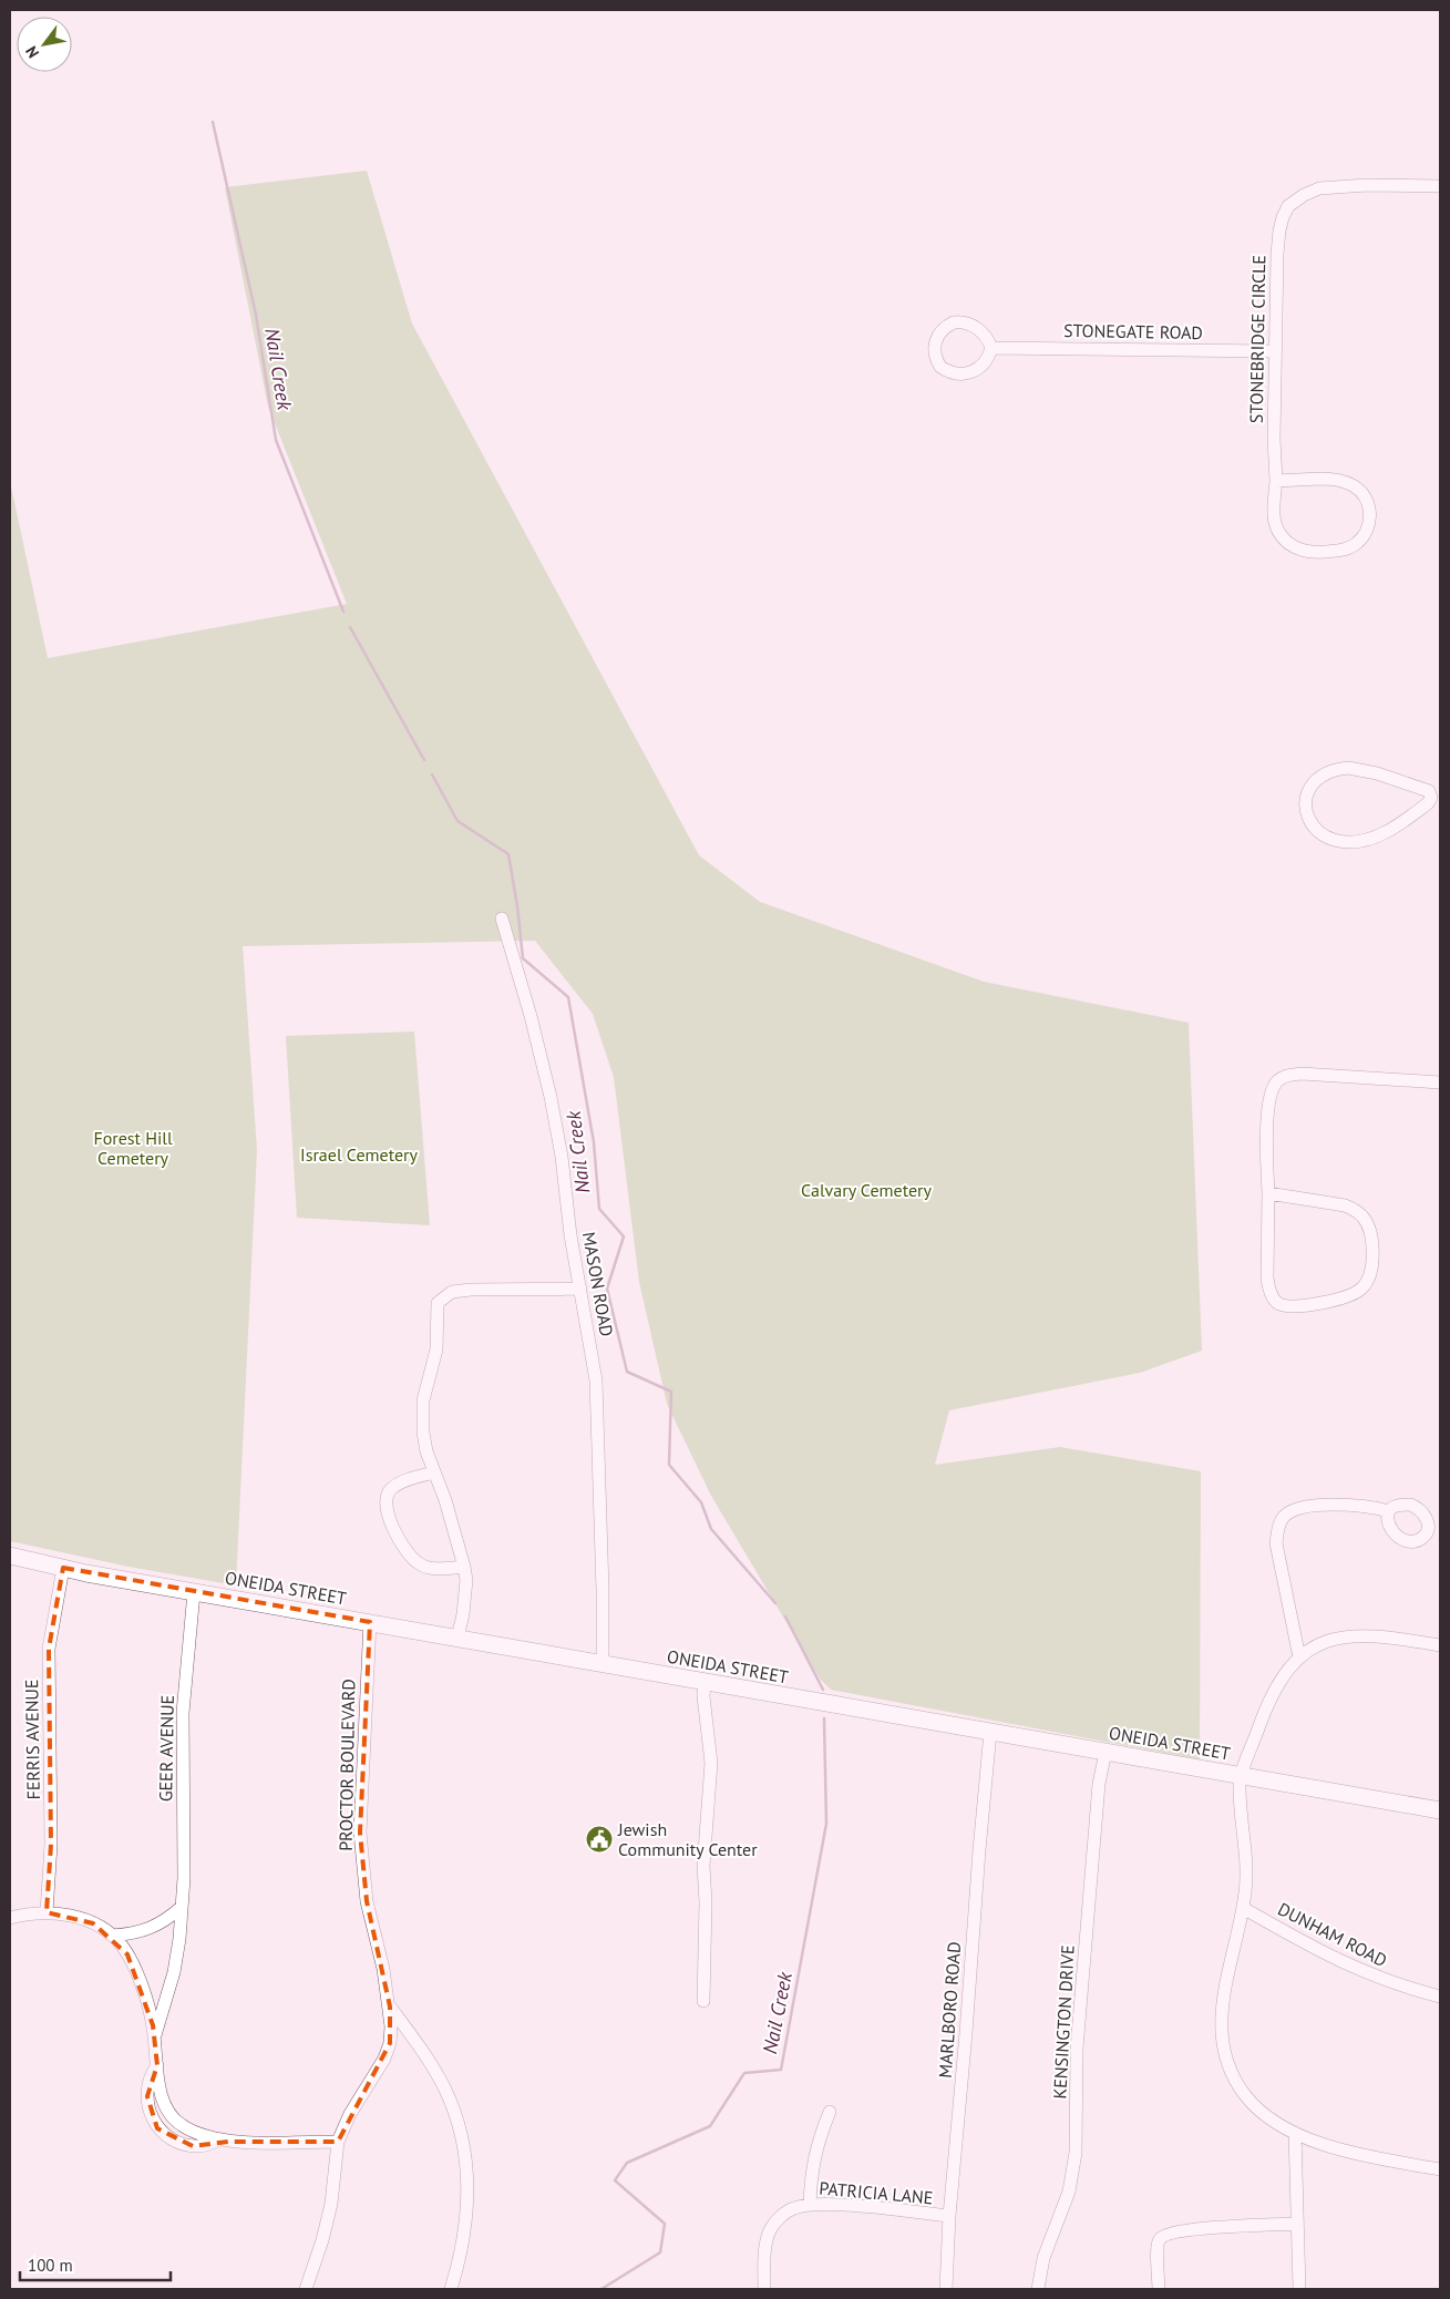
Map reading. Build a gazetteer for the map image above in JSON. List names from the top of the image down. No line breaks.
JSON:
{"streets":{"street":["STONEGATE ROAD","STONEBRIDGE CIRCLE","MASON ROAD","ONEIDA STREET","FERRIS AVENUE","GEER AVENUE","PROCTOR BOULEVARD","DUNHAM ROAD","MARLBORO ROAD","KENSINGTON DRIVE","PATRICIA LANE"]},"crossings":[["STONEGATE ROAD","STONEBRIDGE CIRCLE"],["MASON ROAD","ONEIDA STREET"],["ONEIDA STREET","FERRIS AVENUE"],["ONEIDA STREET","GEER AVENUE"],["ONEIDA STREET","PROCTOR BOULEVARD"],["ONEIDA STREET","MARLBORO ROAD"],["ONEIDA STREET","KENSINGTON DRIVE"],["MARLBORO ROAD","PATRICIA LANE"]],"water":["Nail Creek"],"parks":["Forest Hill Cemetery","Israel Cemetery","Calvary Cemetery"],"places":{"public building":["Jewish Community Center"]},"scale_bar":"100 m","north":"bottom left"}
